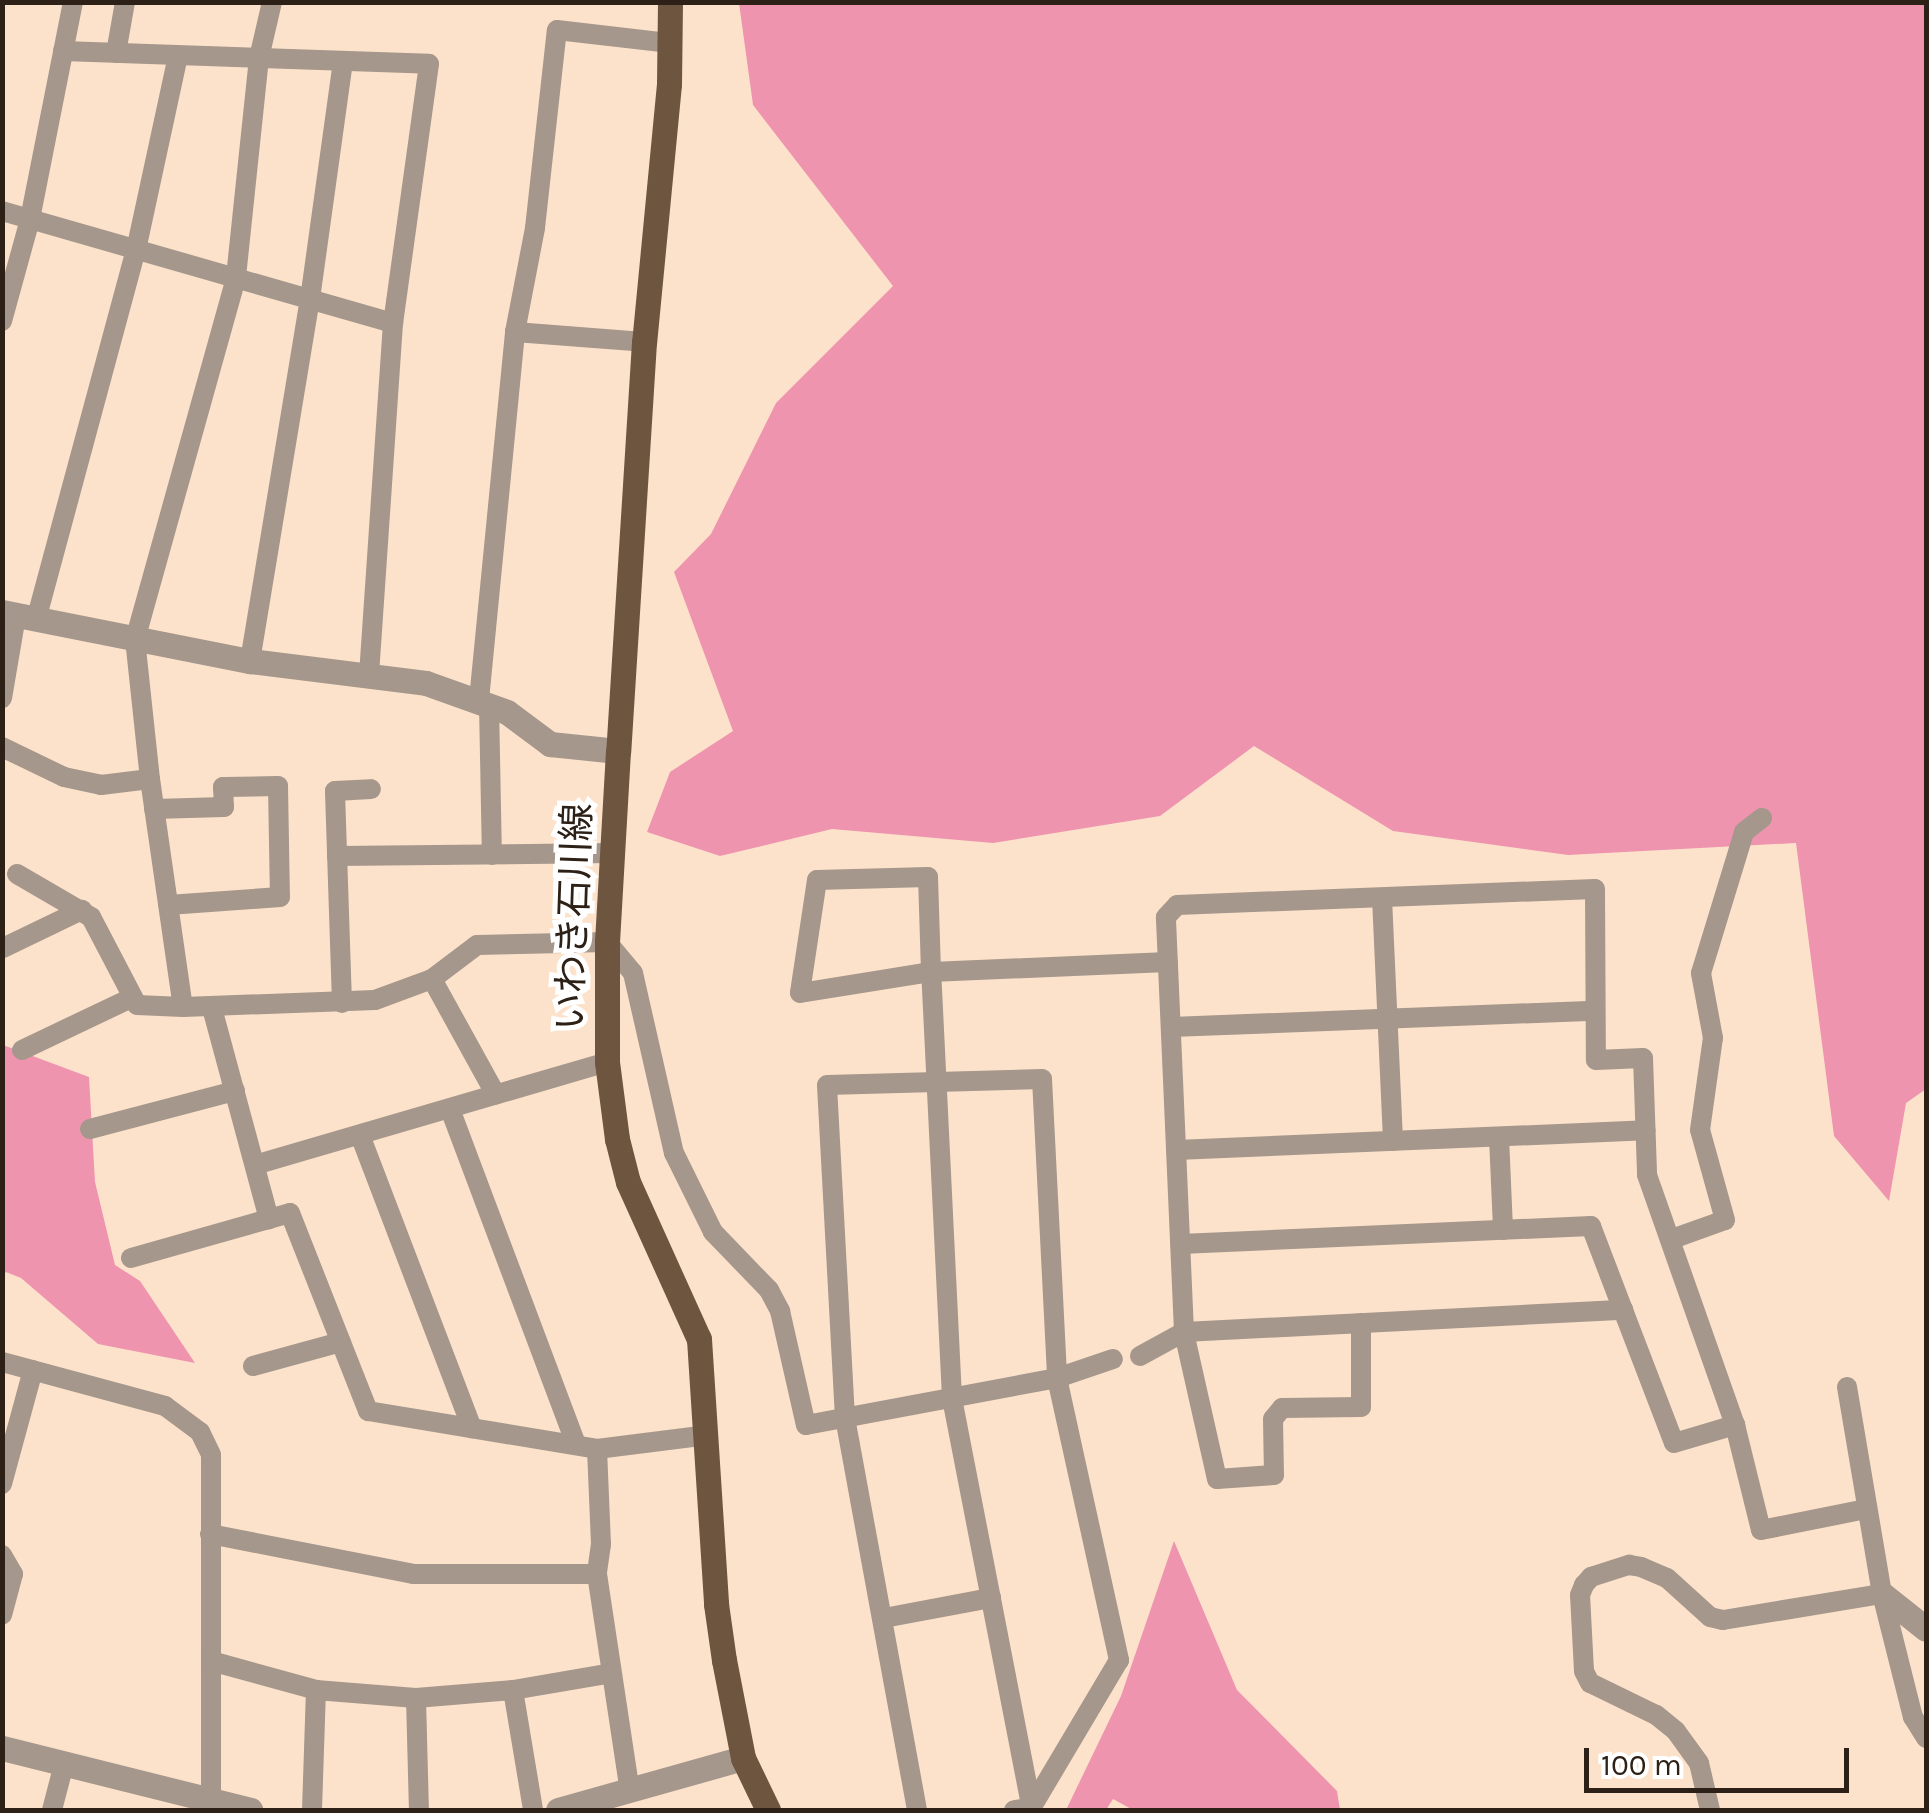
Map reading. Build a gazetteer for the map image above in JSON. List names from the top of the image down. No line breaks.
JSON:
{"streets":{"main road":["いわき石川線"]},"scale_bar":"100 m"}
